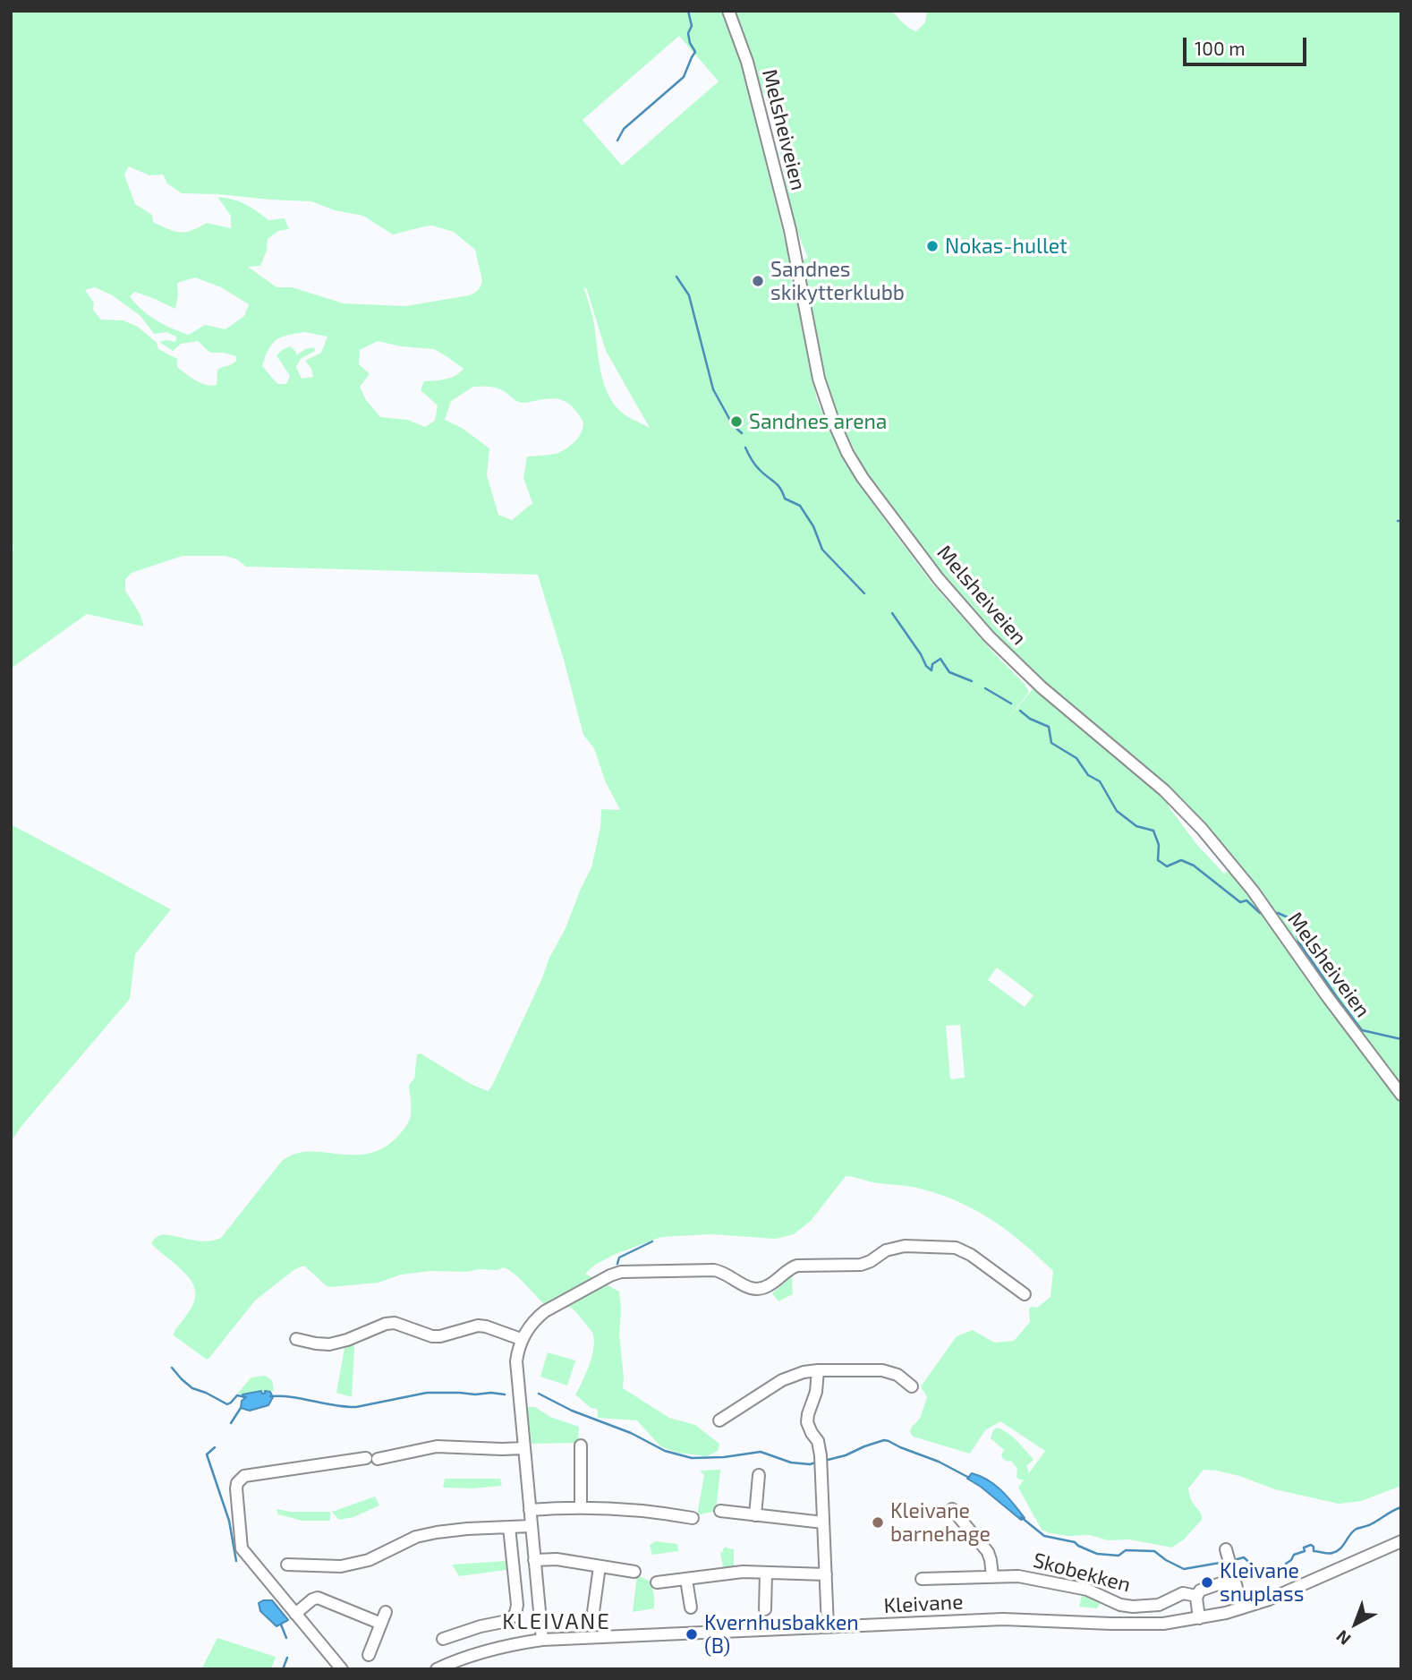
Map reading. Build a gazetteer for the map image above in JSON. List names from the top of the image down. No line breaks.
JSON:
{"streets":{"street":["Melsheiveien","Skobekken","Kleivane"]},"districts":["KLEIVANE"],"places":["Nokas-hullet","Sandnes skikytterklubb","Sandnes arena","Kleivane barnehage","Kleivane snuplass","Kvernhusbakken (B)"],"scale_bar":"100 m","north":"bottom left"}
